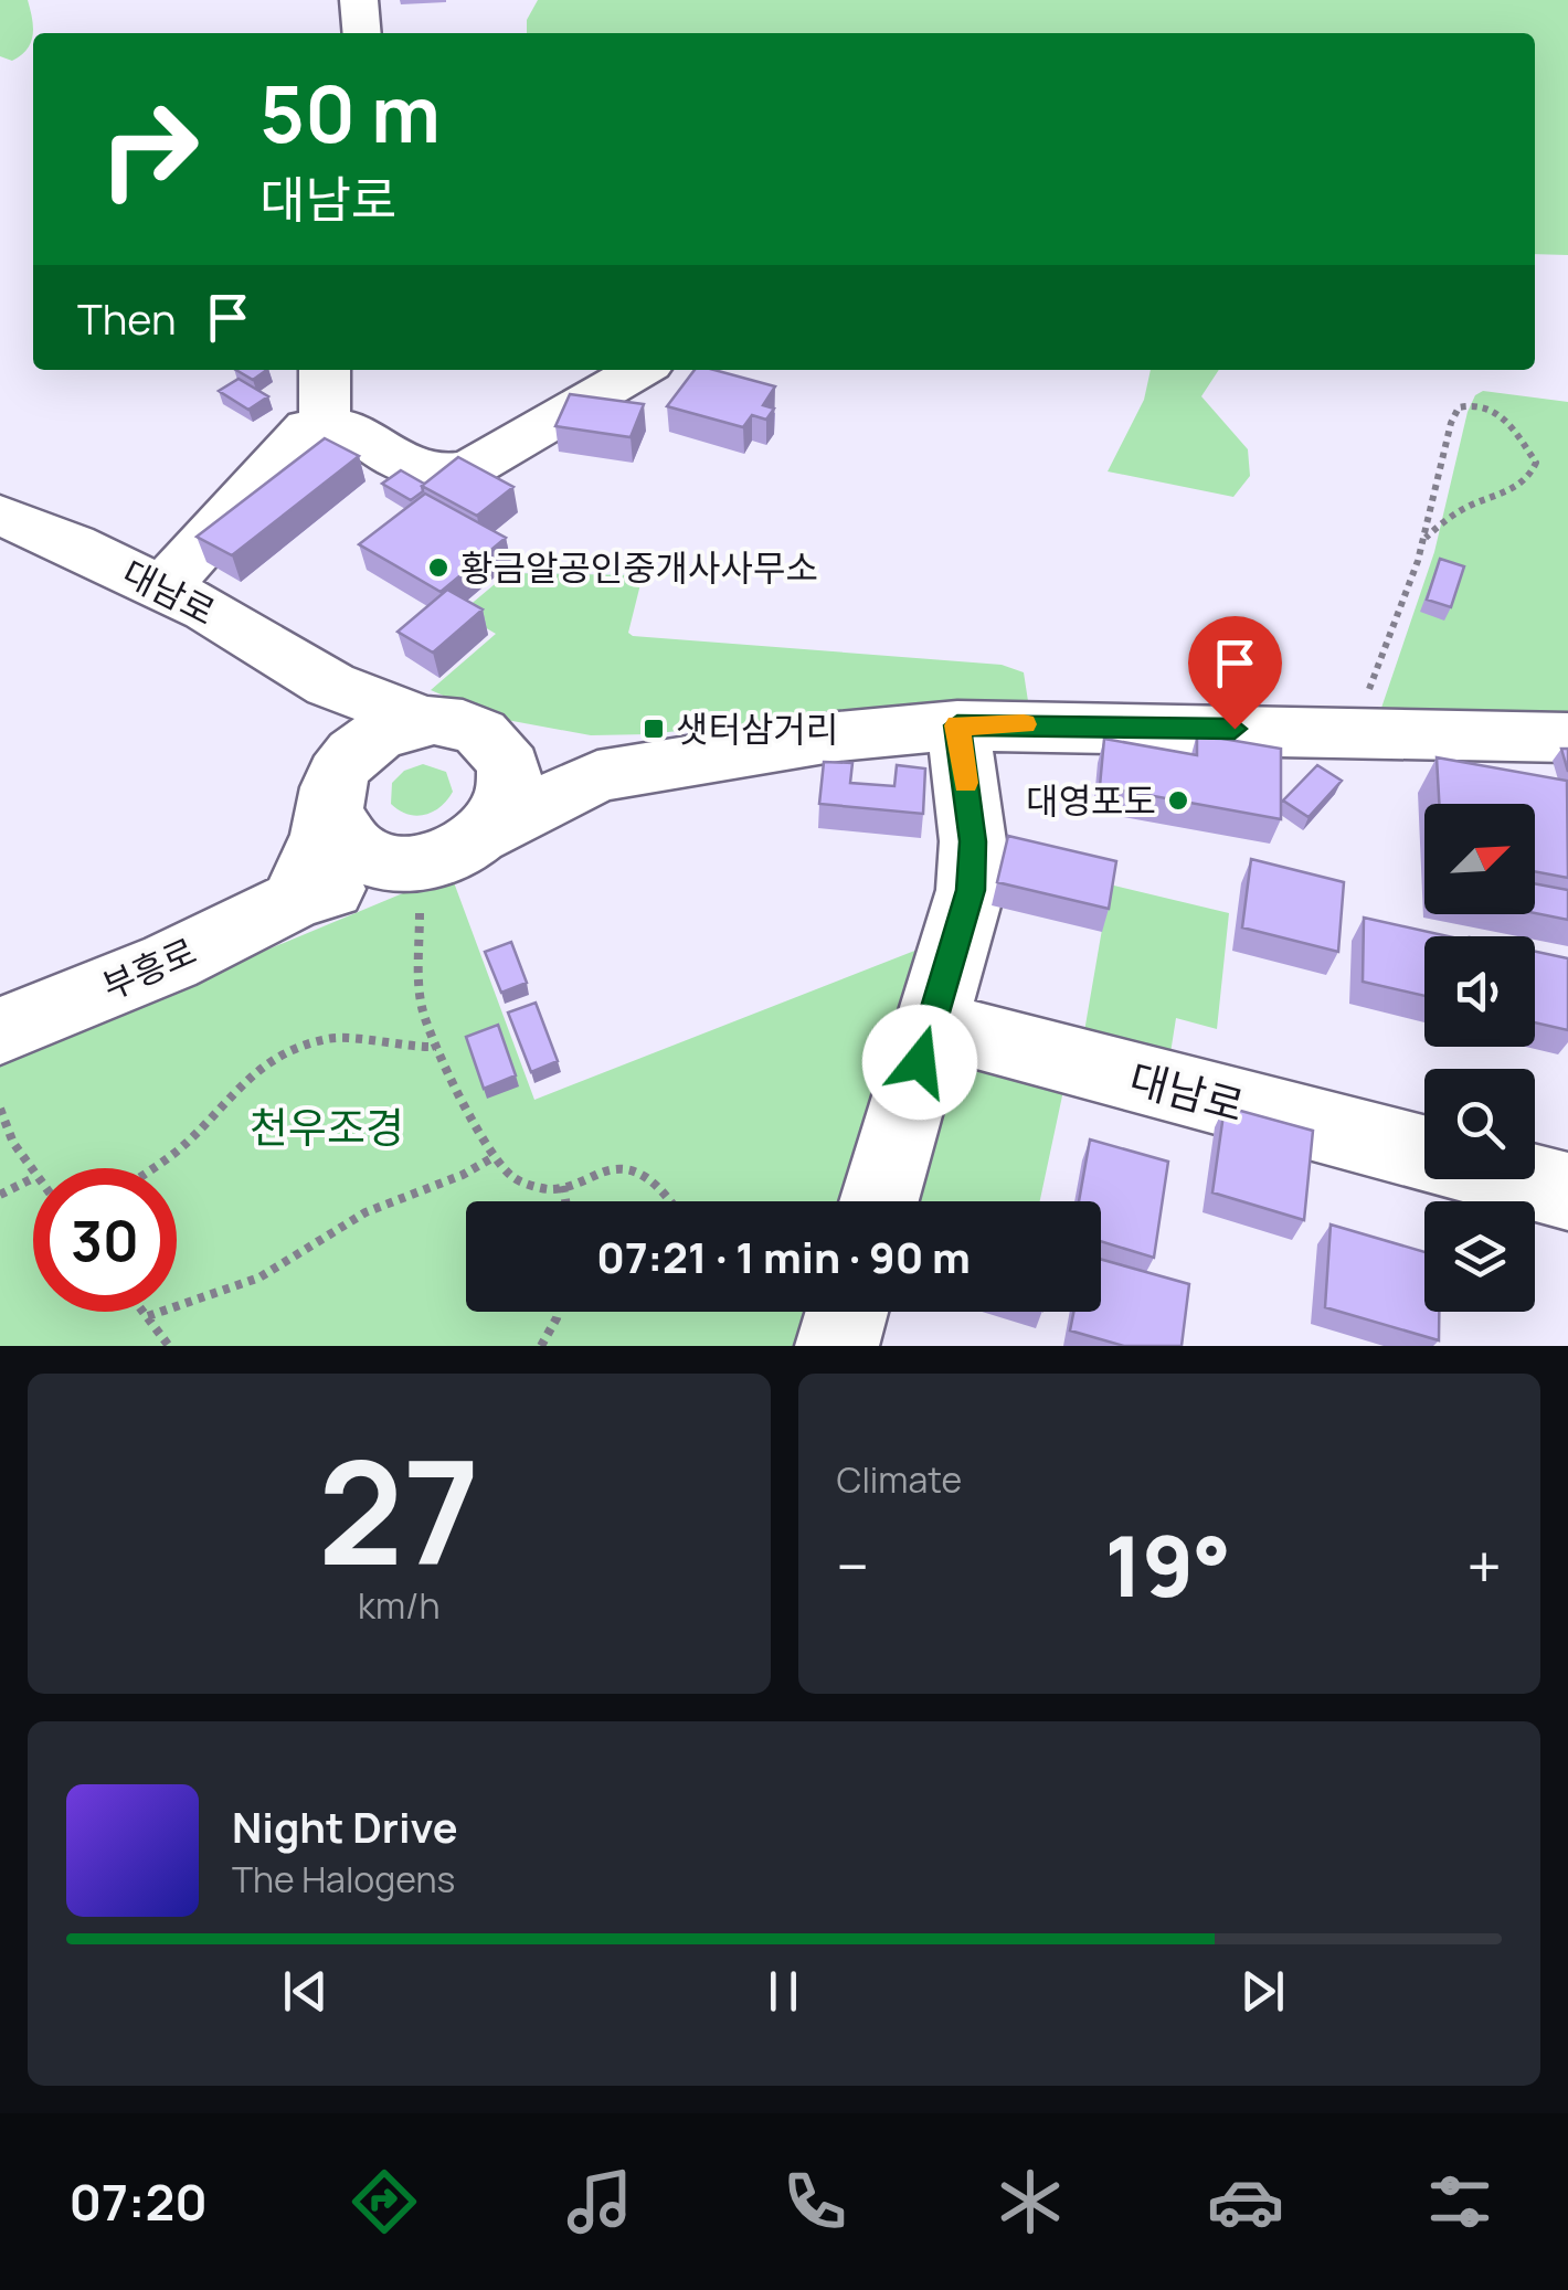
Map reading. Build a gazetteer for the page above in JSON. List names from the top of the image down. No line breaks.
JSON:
{"streets":{"street":["대남로","부흥로"]},"crossings":[["대남로","부흥로"]],"parks":["천우조경"],"places":{"other":["황금알공인중개사사무소","대영포도"],"transit":["샛터삼거리"]},"north":"top right","page":{"turn":["50 m","대남로"],"then":"Then","limit":"30","trip":"07:21 · 1 min · 90 m","tile":[["27","km/h"],"Climate"],"heat":["−","19°","+"],"song":["Night Drive","The Halogens"],"tabs":"07:20"}}
